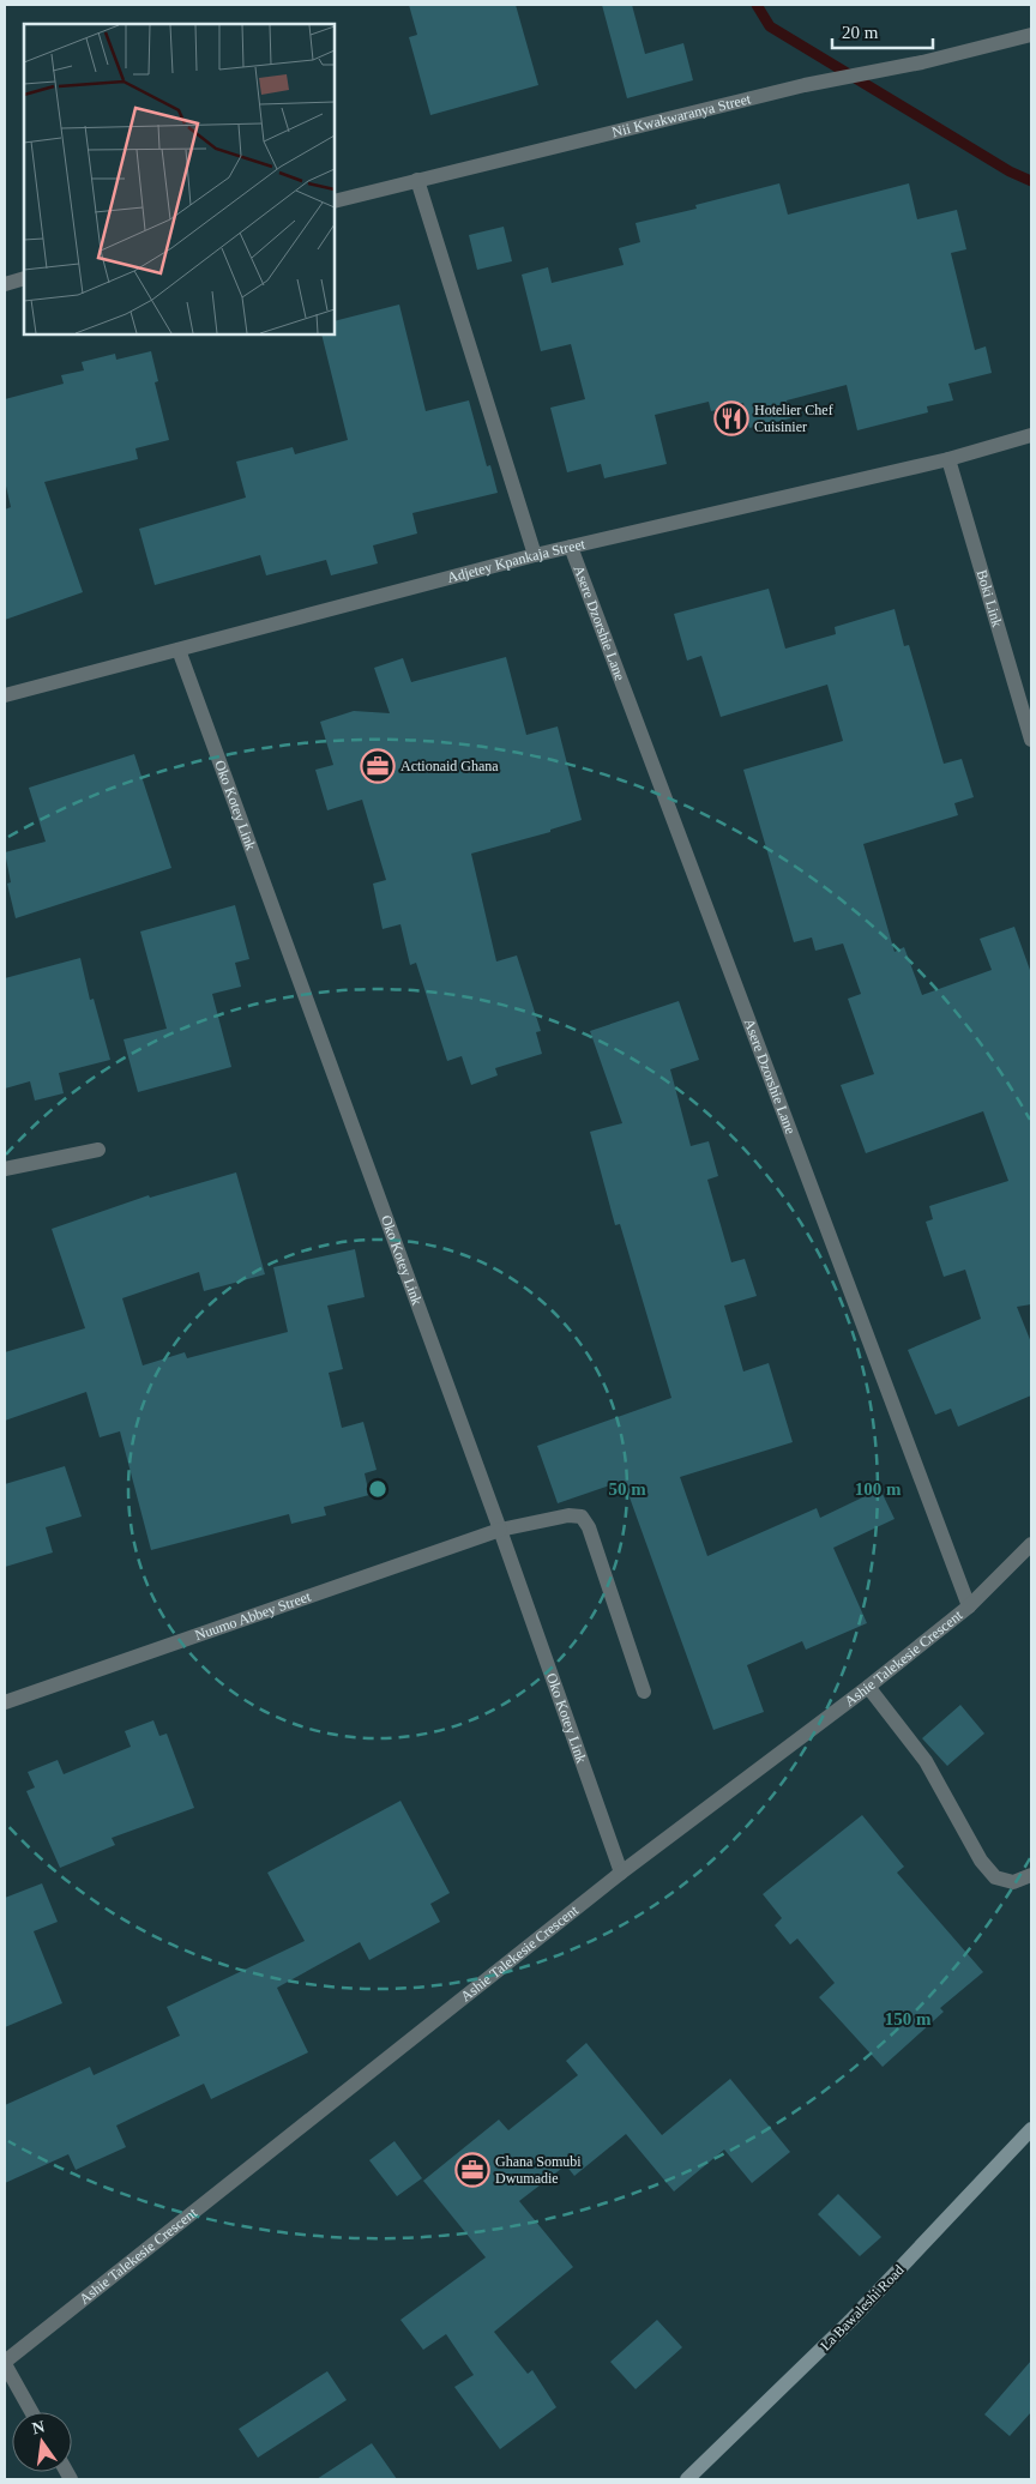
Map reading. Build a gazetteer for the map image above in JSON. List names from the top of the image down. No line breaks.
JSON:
{"streets":{"main road":["La Bawaleshi Road"],"street":["Nii Kwakwaranya Street","Adjetey Kpankaja Street","Boki Link","Asere Dzorshie Lane","Oko Kotey Link","Nuumo Abbey Street","Ashie Talekesie Crescent"]},"crossings":[["Adjetey Kpankaja Street","Boki Link"],["Adjetey Kpankaja Street","Asere Dzorshie Lane"],["Adjetey Kpankaja Street","Oko Kotey Link"],["Asere Dzorshie Lane","Ashie Talekesie Crescent"],["Oko Kotey Link","Nuumo Abbey Street"],["Oko Kotey Link","Ashie Talekesie Crescent"]],"places":{"restaurant":["Hotelier Chef Cuisinier"],"office":["Actionaid Ghana","Ghana Somubi Dwumadie"]},"scale_bar":"20 m","north":"top","rings":["50 m","100 m","150 m"]}
